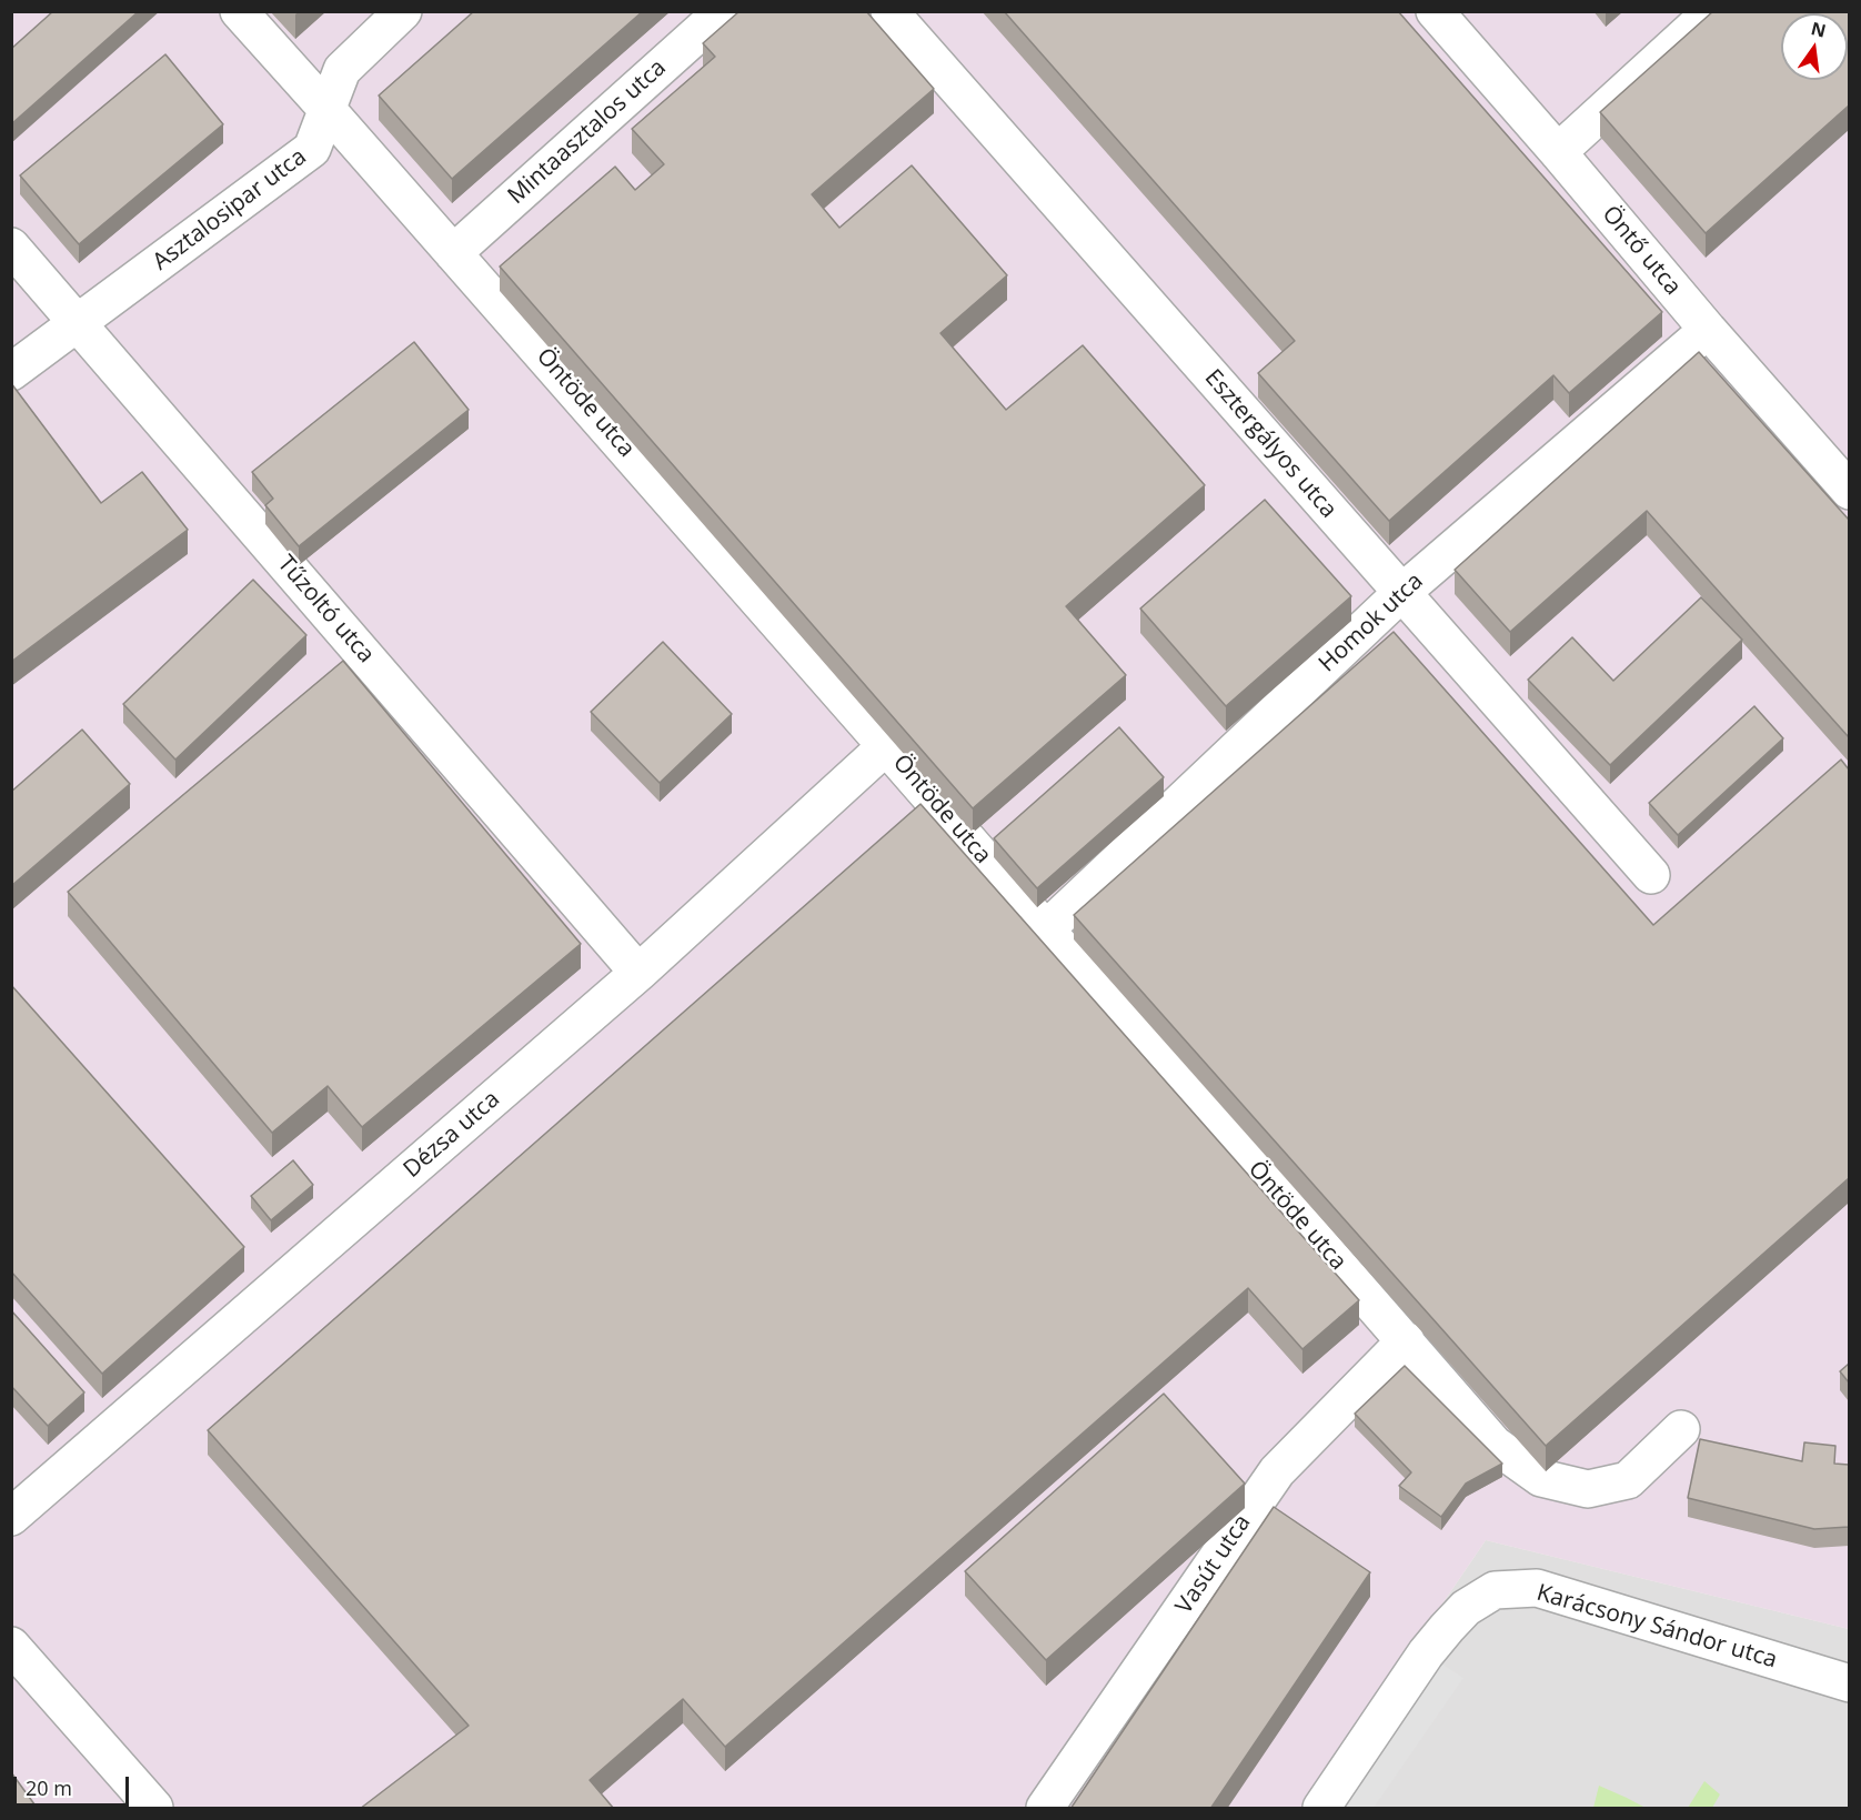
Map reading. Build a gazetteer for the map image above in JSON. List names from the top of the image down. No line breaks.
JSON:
{"streets":{"street":["Mintaasztalos utca","Asztalosipar utca","Öntő utca","Öntöde utca","Esztergályos utca","Tűzoltó utca","Homok utca","Dézsa utca","Vasút utca","Karácsony Sándor utca"]},"crossings":[["Mintaasztalos utca","Öntöde utca"],["Asztalosipar utca","Öntöde utca"],["Asztalosipar utca","Tűzoltó utca"],["Öntő utca","Homok utca"],["Öntöde utca","Homok utca"],["Öntöde utca","Dézsa utca"],["Öntöde utca","Vasút utca"],["Esztergályos utca","Homok utca"],["Tűzoltó utca","Dézsa utca"]],"scale_bar":"20 m","north":"top"}
